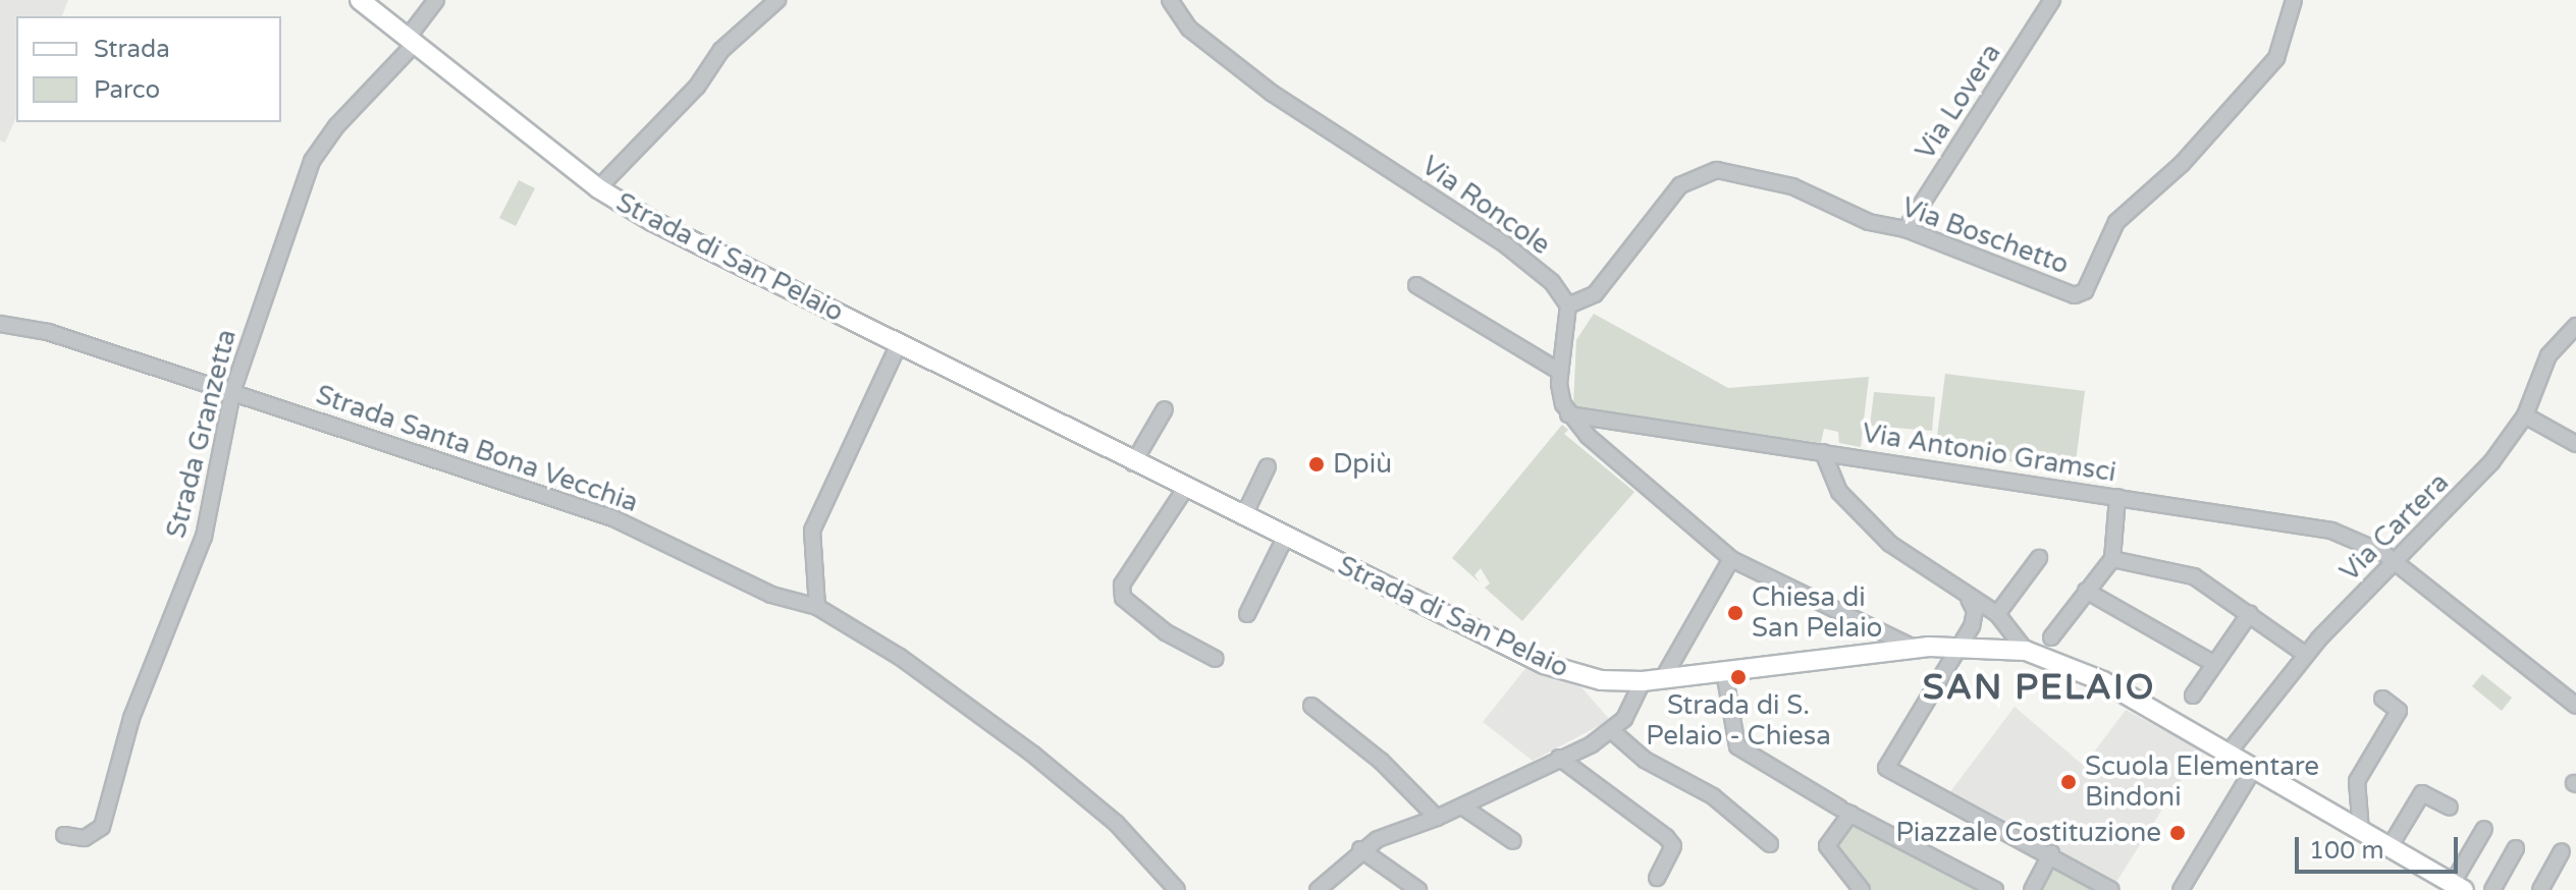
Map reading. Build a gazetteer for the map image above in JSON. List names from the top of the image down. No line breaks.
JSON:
{"streets":{"main road":["Strada di San Pelaio"],"street":["Via Lovera","Via Roncole","Via Boschetto","Strada Granzetta","Strada Santa Bona Vecchia","Via Antonio Gramsci","Via Cartera"]},"crossings":[["Via Lovera","Via Boschetto"],["Via Roncole","Via Boschetto"],["Strada di San Pelaio","Strada Granzetta"],["Strada di San Pelaio","Via Cartera"],["Strada Granzetta","Strada Santa Bona Vecchia"],["Via Antonio Gramsci","Via Cartera"]],"districts":["SAN PELAIO"],"places":["Dpiù","Chiesa di San Pelaio","Strada di S. Pelaio - Chiesa","Scuola Elementare Bindoni","Piazzale Costituzione"],"legend":["Strada","Parco"],"scale_bar":"100 m"}
